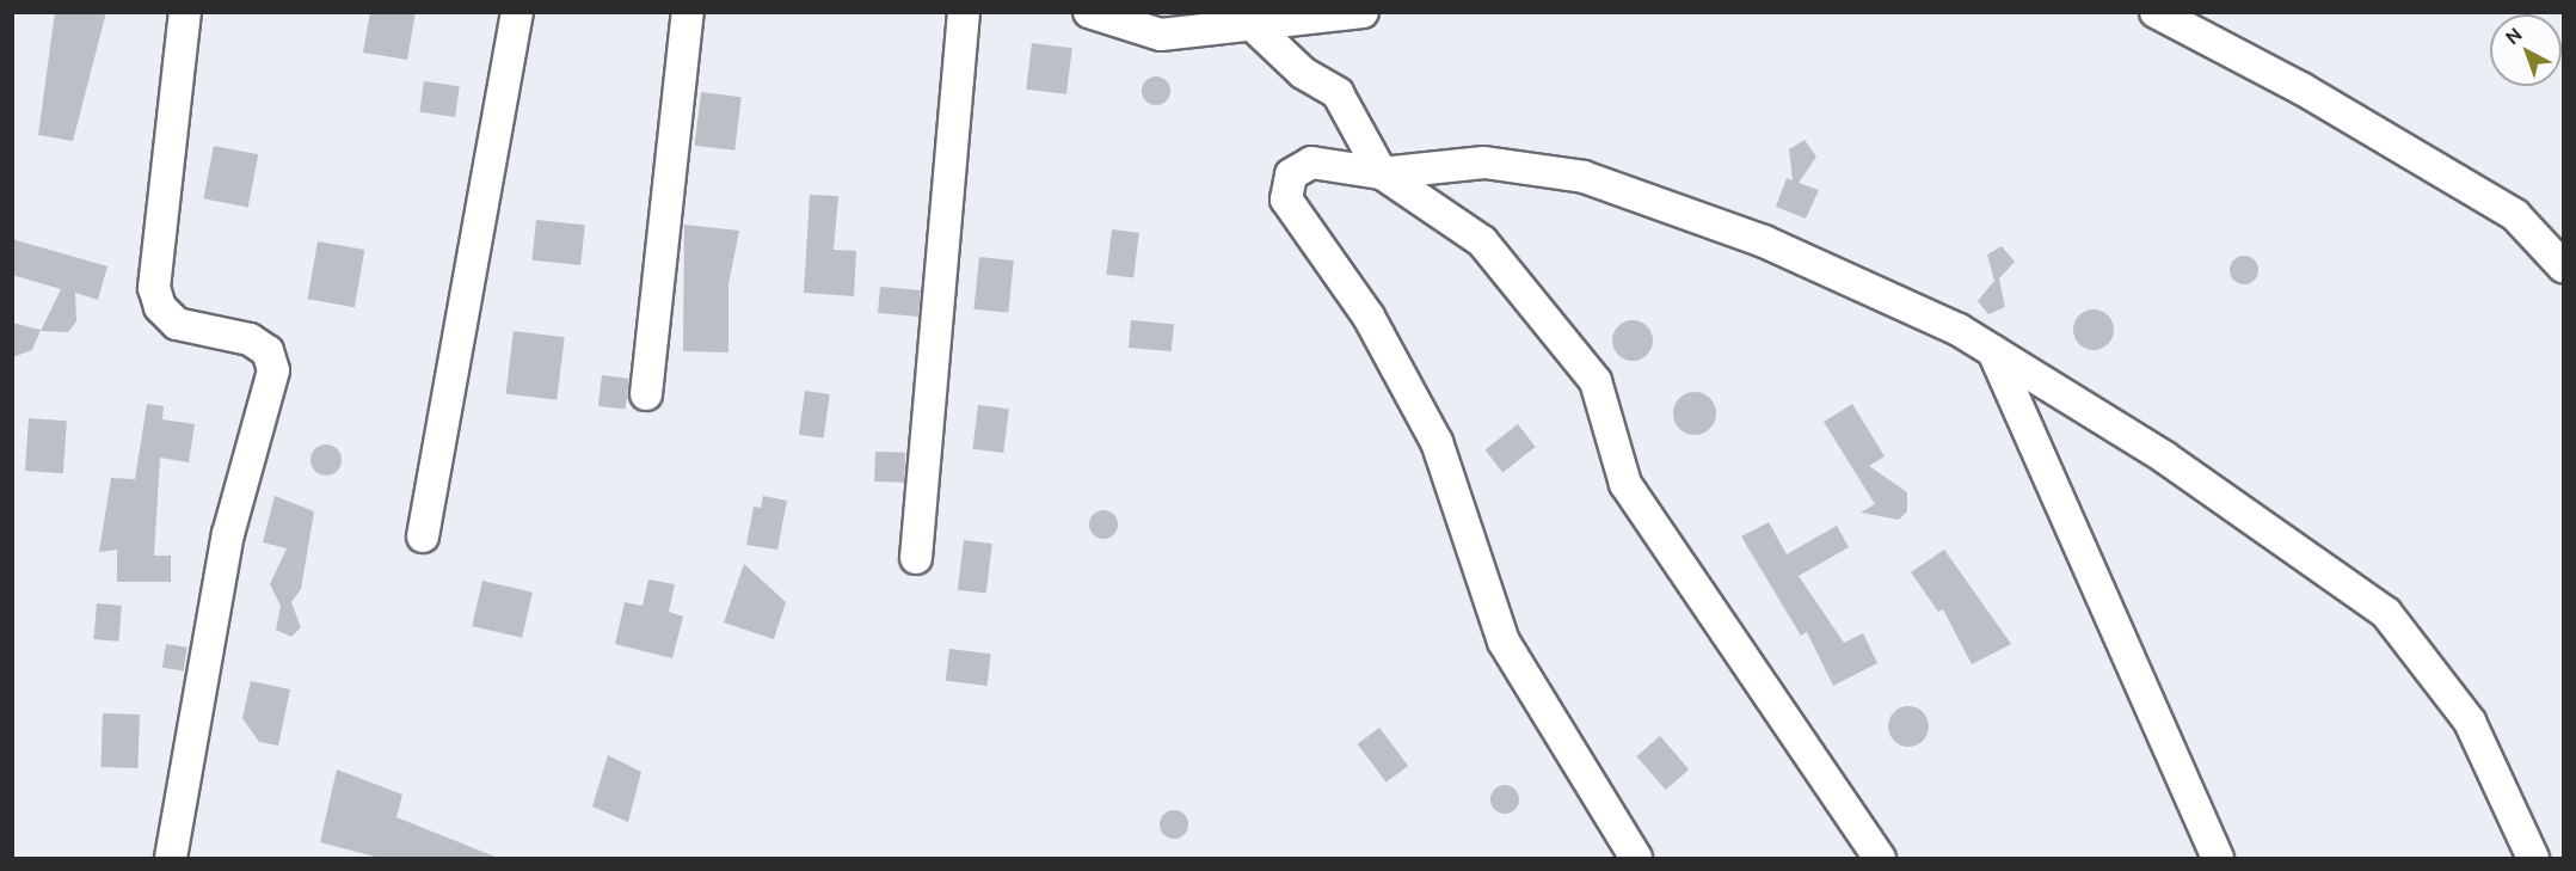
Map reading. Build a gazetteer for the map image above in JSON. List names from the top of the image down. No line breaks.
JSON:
{"north":"top left"}
